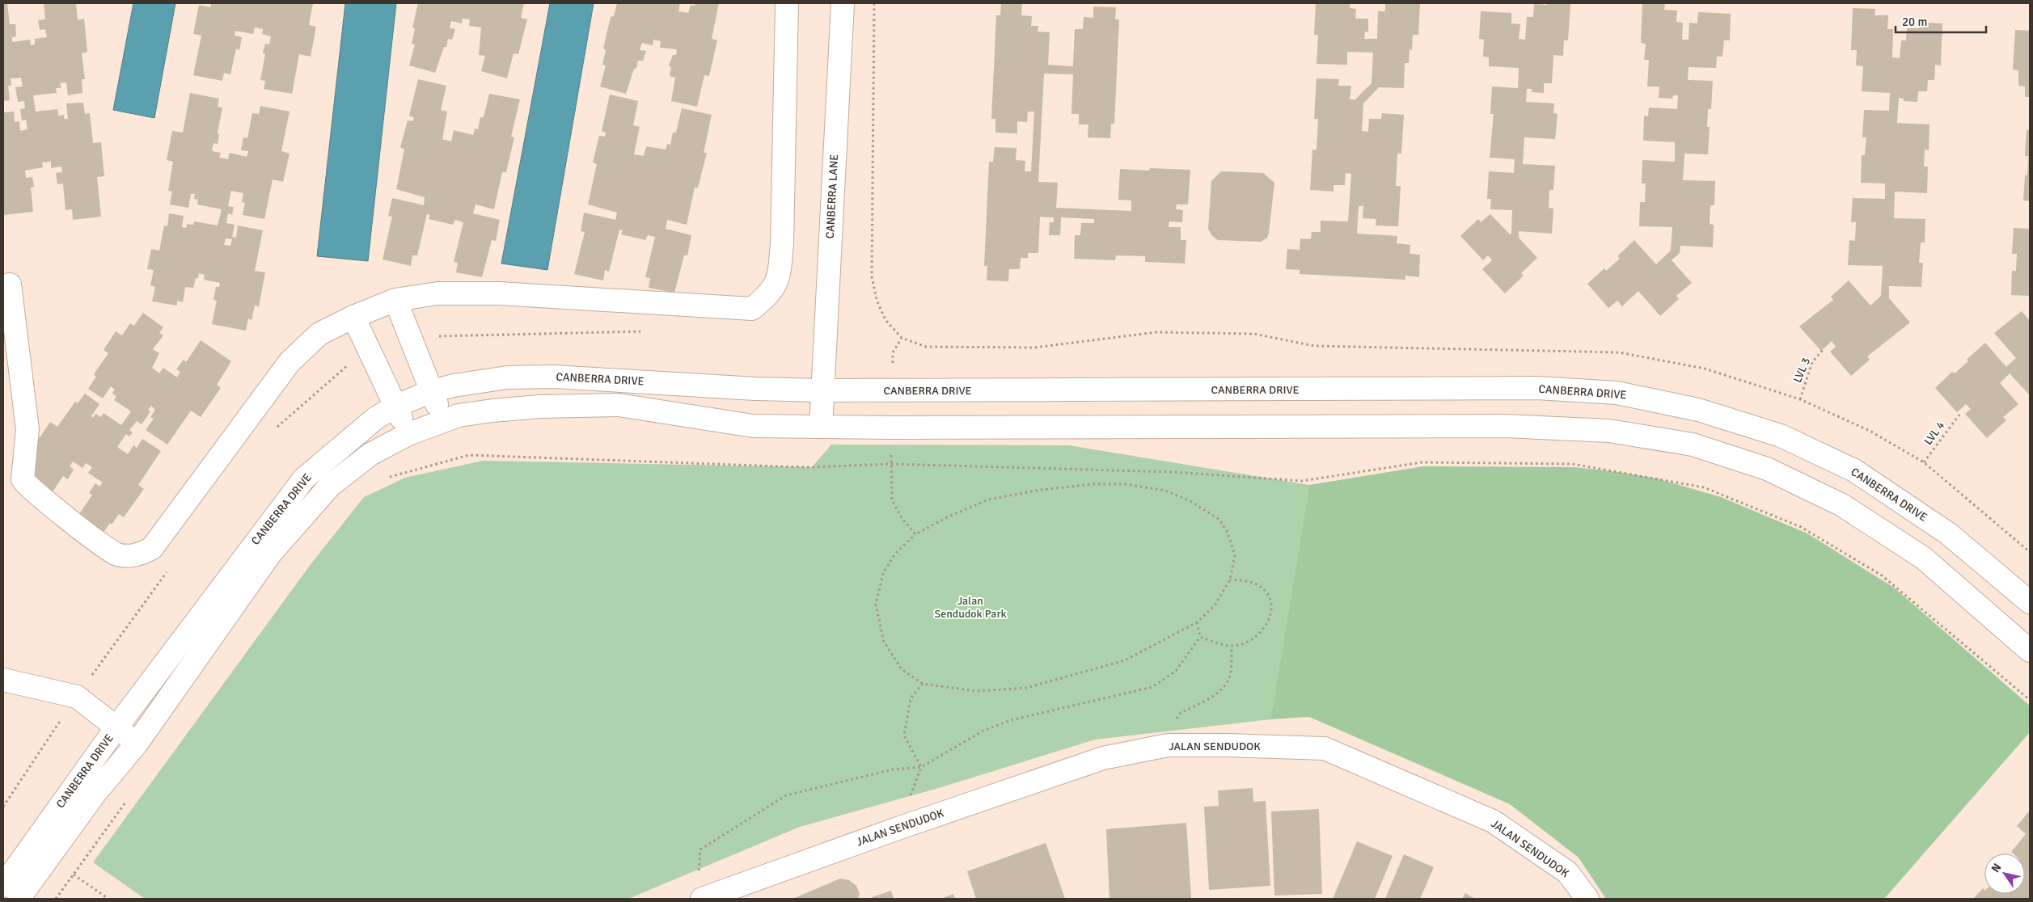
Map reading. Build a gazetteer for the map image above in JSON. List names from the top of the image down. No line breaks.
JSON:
{"streets":{"street":["CANBERRA LANE","CANBERRA DRIVE","JALAN SENDUDOK"],"path":["LVL 3","LVL 4"]},"crossings":[["CANBERRA LANE","CANBERRA DRIVE"]],"parks":["Jalan Sendudok Park"],"scale_bar":"20 m","north":"top left"}
